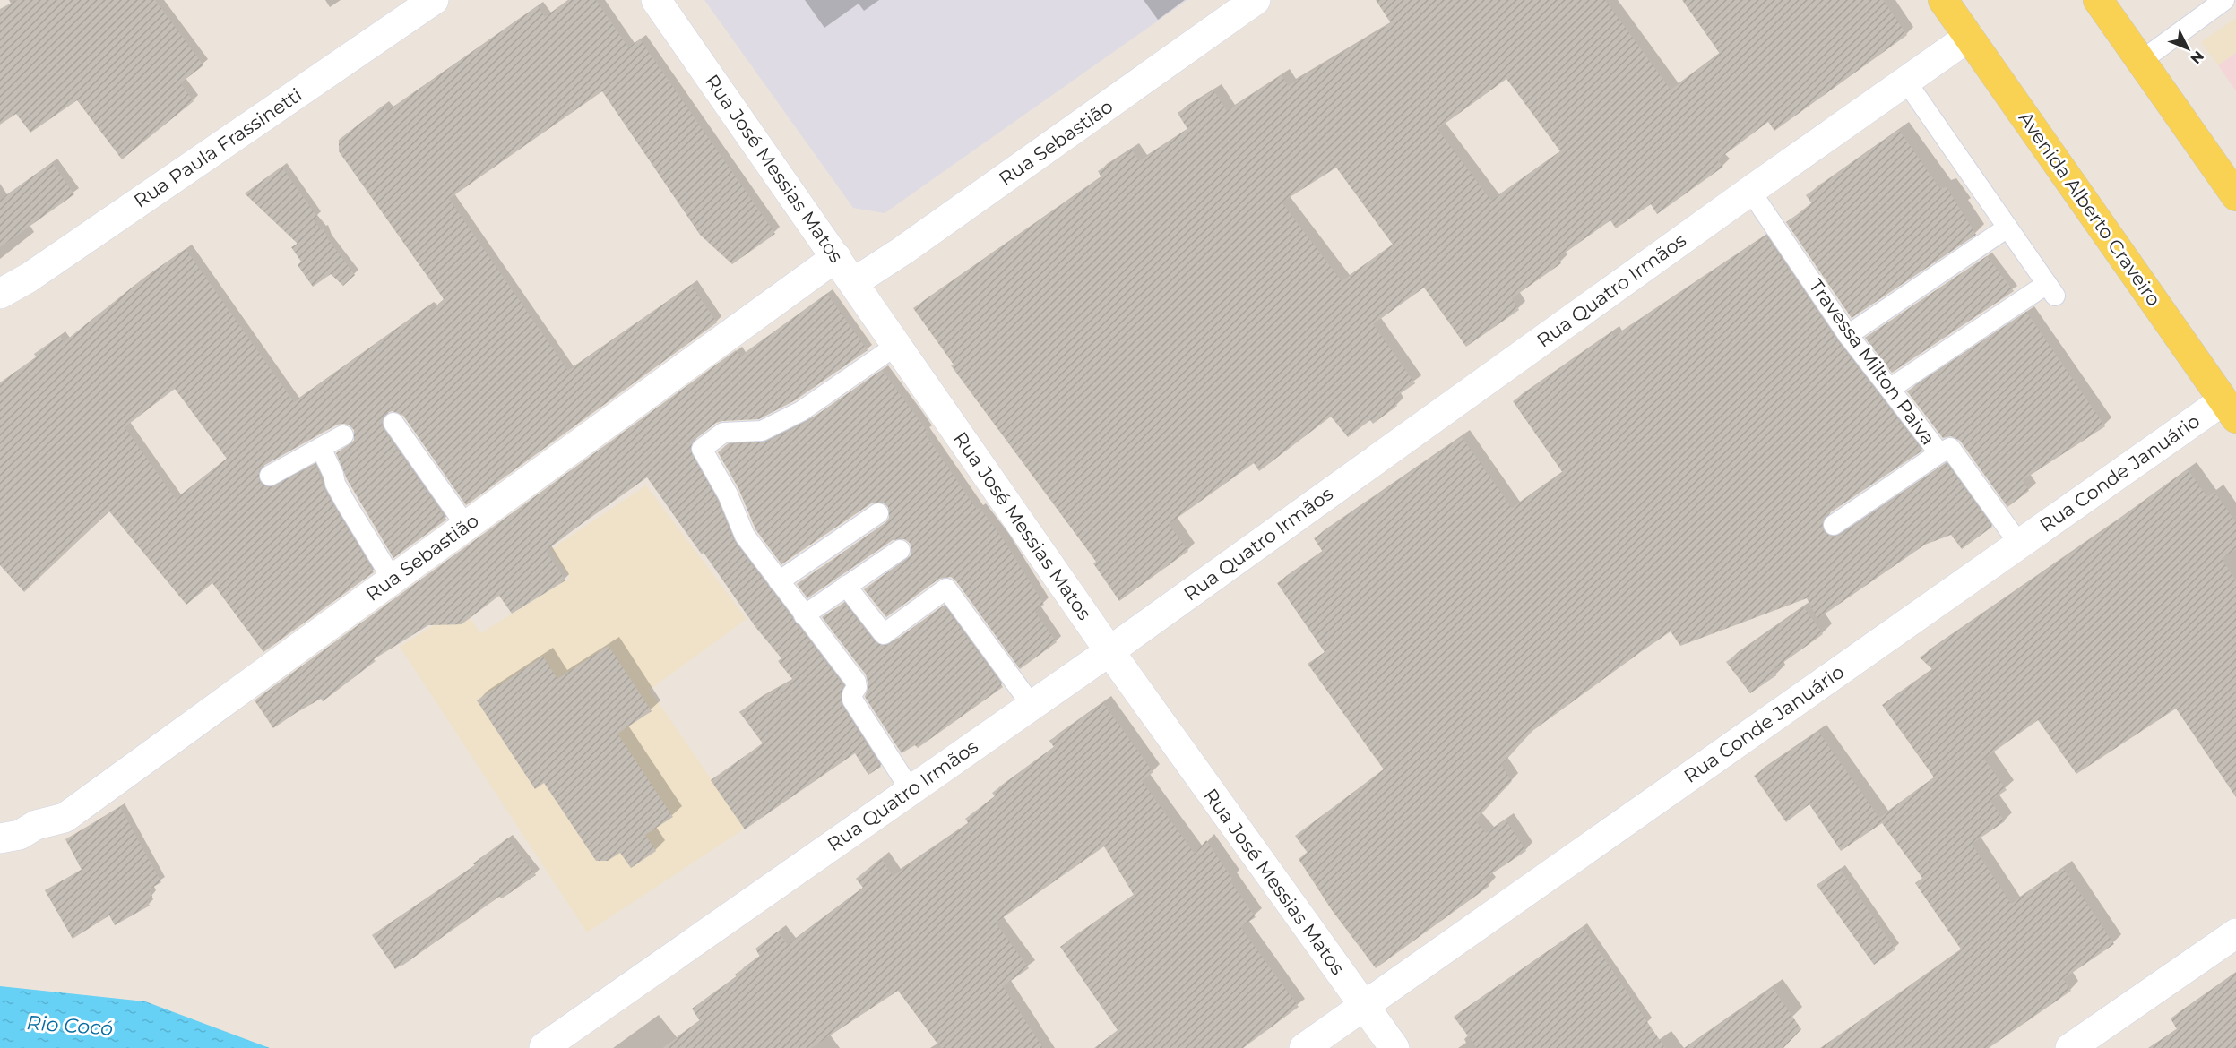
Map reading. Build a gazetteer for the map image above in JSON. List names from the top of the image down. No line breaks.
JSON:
{"streets":{"main road":["Avenida Alberto Craveiro"],"street":["Rua Sebastião","Rua Paula Frassinetti","Rua José Messias Matos","Rua Quatro Irmãos","Rua Conde Januário"],"lane":["Travessa Milton Paiva"]},"crossings":[["Rua Sebastião","Rua José Messias Matos"],["Rua José Messias Matos","Rua Quatro Irmãos"],["Rua José Messias Matos","Rua Conde Januário"],["Avenida Alberto Craveiro","Rua Quatro Irmãos"],["Avenida Alberto Craveiro","Rua Conde Januário"],["Rua Quatro Irmãos","Travessa Milton Paiva"],["Travessa Milton Paiva","Rua Conde Januário"]],"water":["Rio Cocó"],"north":"bottom right"}
